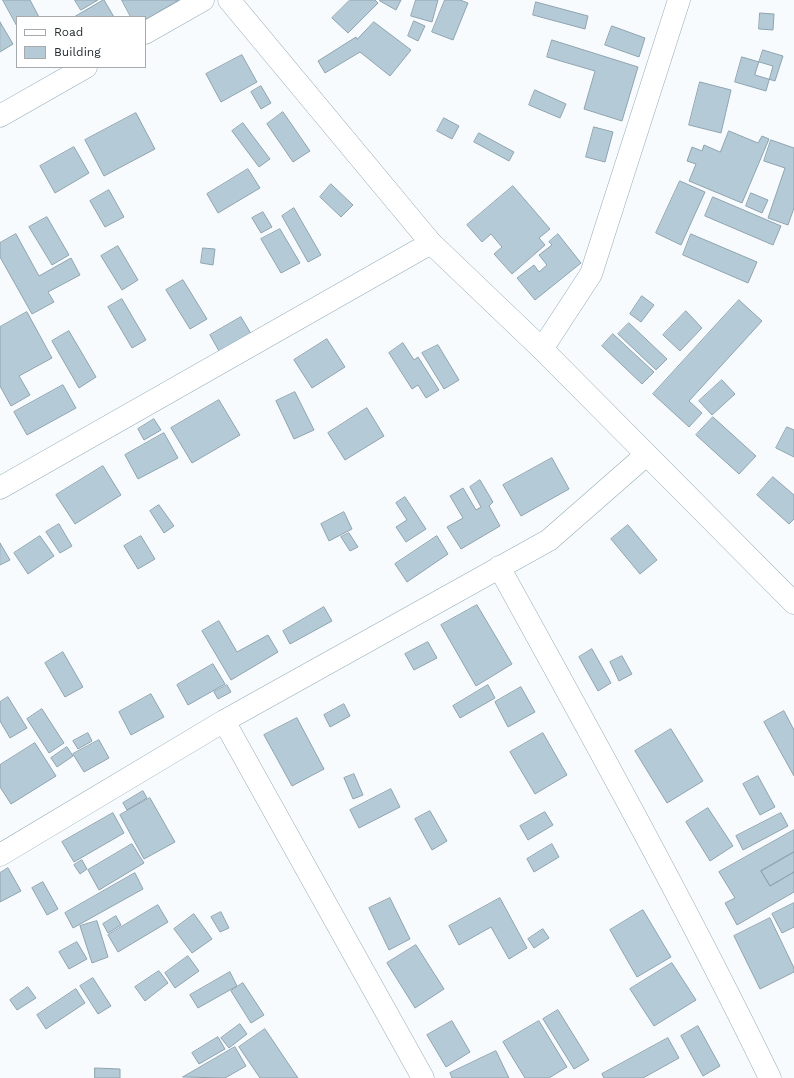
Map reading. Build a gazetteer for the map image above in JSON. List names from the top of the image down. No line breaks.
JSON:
{"legend":["Road","Building"]}
